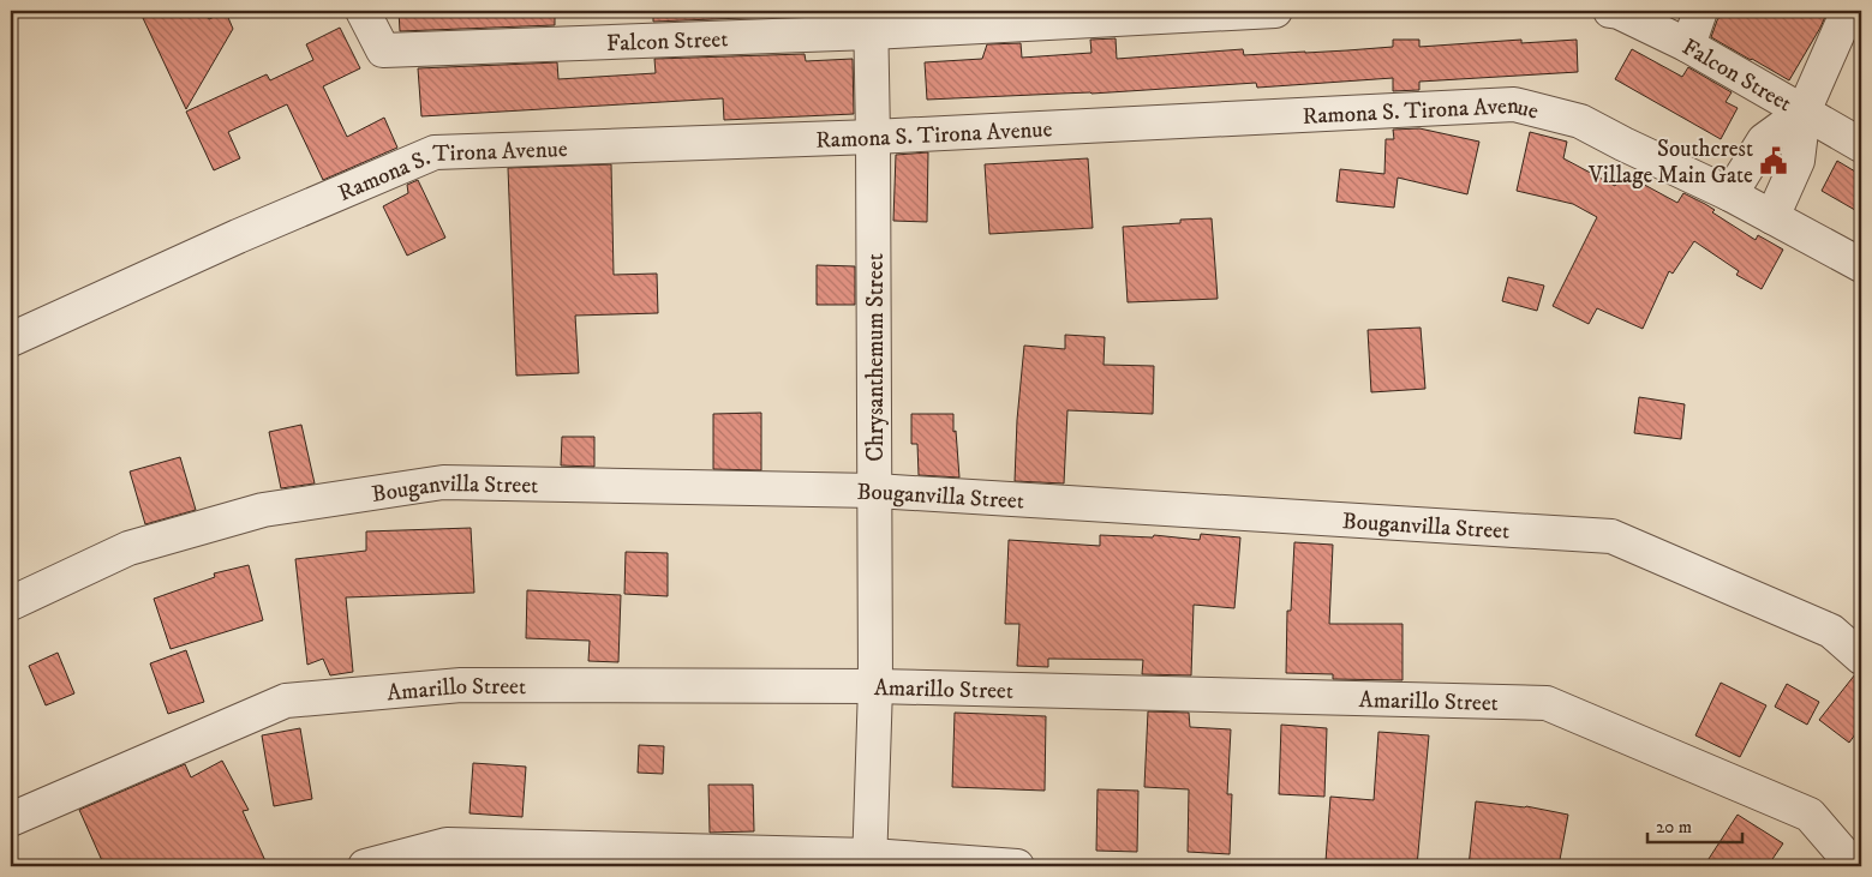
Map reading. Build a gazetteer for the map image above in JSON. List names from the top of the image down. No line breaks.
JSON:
{"streets":{"street":["Falcon Street","Ramona S. Tirona Avenue","Chrysanthemum Street","Bouganvilla Street","Amarillo Street"]},"crossings":[["Falcon Street","Chrysanthemum Street"],["Ramona S. Tirona Avenue","Chrysanthemum Street"],["Chrysanthemum Street","Bouganvilla Street"],["Chrysanthemum Street","Amarillo Street"]],"places":{"public building":["Southcrest Village Main Gate"]},"scale_bar":"20 m"}
